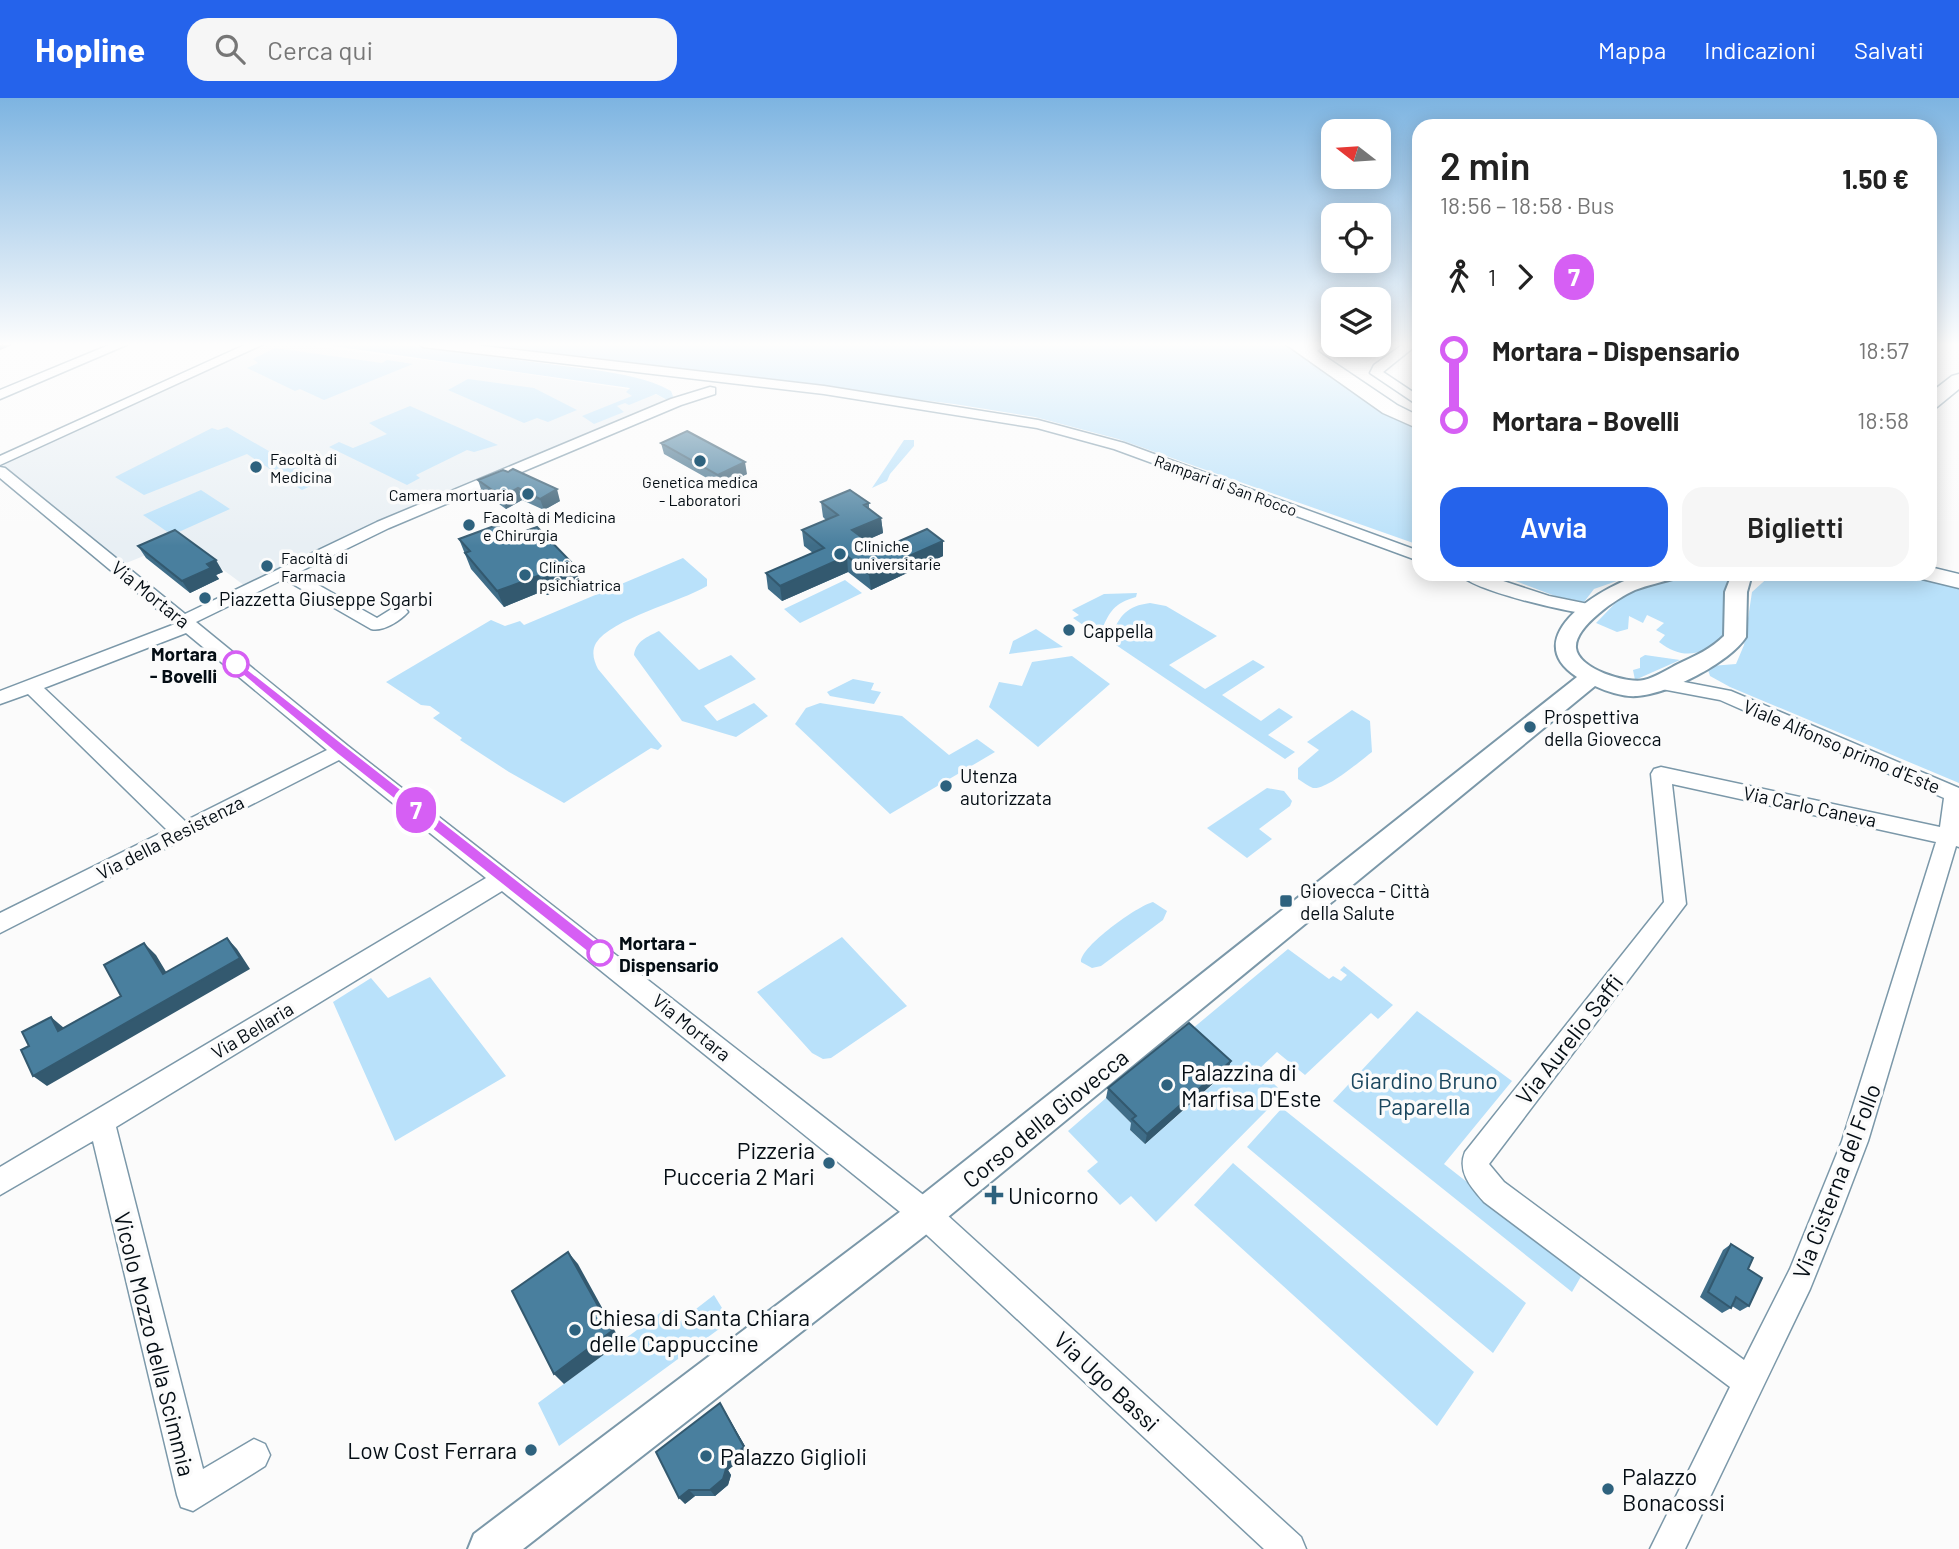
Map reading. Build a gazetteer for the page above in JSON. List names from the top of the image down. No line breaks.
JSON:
{"streets":{"street":["Rampari di San Rocco","Via Mortara","Viale Alfonso primo d'Este","Via Carlo Caneva","Via della Resistenza","Via Bellaria","Via Aurelio Saffi","Corso della Giovecca","Via Cisterna del Follo","Vicolo Mozzo della Scimmia","Via Ugo Bassi"]},"crossings":[["Via Mortara","Via della Resistenza"],["Via Mortara","Via Bellaria"],["Via Mortara","Corso della Giovecca"],["Via Mortara","Via Ugo Bassi"],["Viale Alfonso primo d'Este","Via Cisterna del Follo"],["Via Carlo Caneva","Via Aurelio Saffi"],["Via Carlo Caneva","Via Cisterna del Follo"],["Via Bellaria","Vicolo Mozzo della Scimmia"],["Via Aurelio Saffi","Via Cisterna del Follo"],["Corso della Giovecca","Via Ugo Bassi"]],"parks":["Giardino Bruno Paparella"],"places":{"other":["Genetica medica - Laboratori","Facoltà di Medicina","Camera mortuaria","Facoltà di Medicina e Chirurgia","Cliniche universitarie","Facoltà di Farmacia","Clinica psichiatrica","Piazzetta Giuseppe Sgarbi","Cappella","Mortara - Bovelli","Prospettiva della Giovecca","Utenza autorizzata","Mortara - Dispensario","Palazzina di Marfisa D'Este","Pizzeria Pucceria 2 Mari","Chiesa di Santa Chiara delle Cappuccine","Low Cost Ferrara","Palazzo Giglioli","Palazzo Bonacossi"],"transit":["Giovecca - Città della Salute"],"health":["Unicorno"]},"lines":["bus line 7"],"north":"left","page":{"header":"Hopline","search":"Cerca qui","nav":["Mappa","Indicazioni","Salvati"],"on_map":"7","heading":["2 min","18:56 – 18:58 · Bus","1.50 €"],"legs":["1","7"],"list":[{"name":"Mortara - Dispensario","value":"18:57"},{"name":"Mortara - Bovelli","value":"18:58"}],"buttons":["Avvia","Biglietti"]}}
